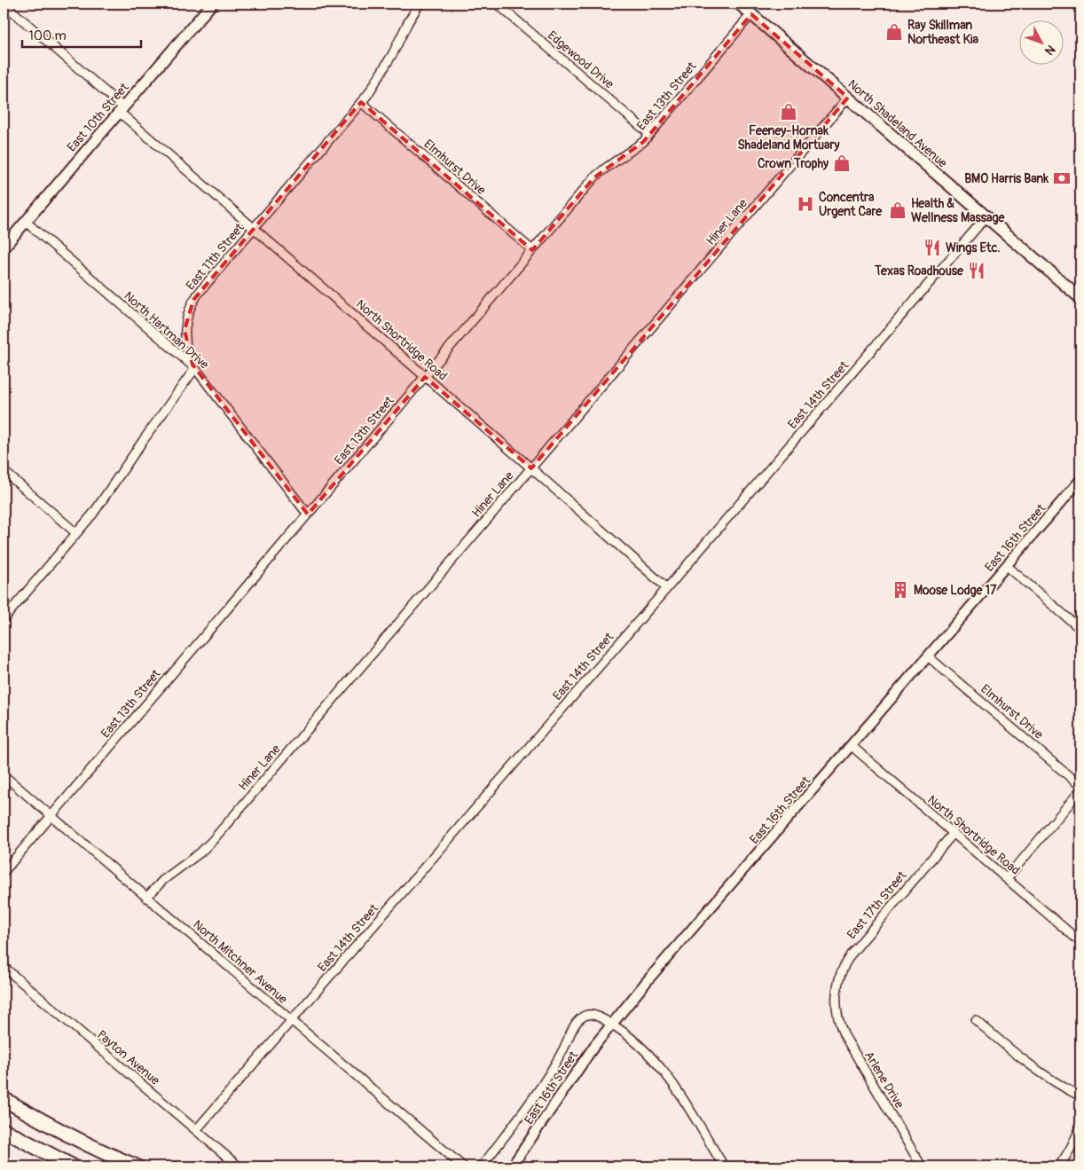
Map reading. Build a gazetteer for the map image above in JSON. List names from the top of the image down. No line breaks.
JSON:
{"streets":{"main road":["East 10th Street","North Shadeland Avenue"],"street":["Edgewood Drive","East 13th Street","Elmhurst Drive","Hiner Lane","East 11th Street","North Hartman Drive","North Shortridge Road","East 14th Street","East 16th Street","East 17th Street","North Mitchner Avenue","Payton Avenue","Arlene Drive"]},"crossings":[["Edgewood Drive","East 13th Street"],["East 13th Street","North Shadeland Avenue"],["East 13th Street","Elmhurst Drive"],["East 13th Street","North Hartman Drive"],["East 13th Street","North Shortridge Road"],["East 13th Street","North Mitchner Avenue"],["East 10th Street","North Hartman Drive"],["East 10th Street","North Shortridge Road"],["North Shadeland Avenue","Hiner Lane"],["North Shadeland Avenue","East 14th Street"],["Elmhurst Drive","East 11th Street"],["Elmhurst Drive","East 16th Street"],["Hiner Lane","North Shortridge Road"],["Hiner Lane","North Mitchner Avenue"],["East 11th Street","North Hartman Drive"],["East 11th Street","North Shortridge Road"],["North Shortridge Road","East 14th Street"],["North Shortridge Road","East 16th Street"],["North Shortridge Road","East 17th Street"],["East 14th Street","North Mitchner Avenue"],["East 14th Street","Payton Avenue"],["East 17th Street","Arlene Drive"]],"places":{"shop":["Ray Skillman Northeast Kia","Feeney-Hornak Shadeland Mortuary","Crown Trophy","Health & Wellness Massage"],"bank":["BMO Harris Bank"],"hospital":["Concentra Urgent Care"],"restaurant":["Wings Etc.","Texas Roadhouse"],"building":["Moose Lodge 17"]},"scale_bar":"100 m","north":"bottom right"}
